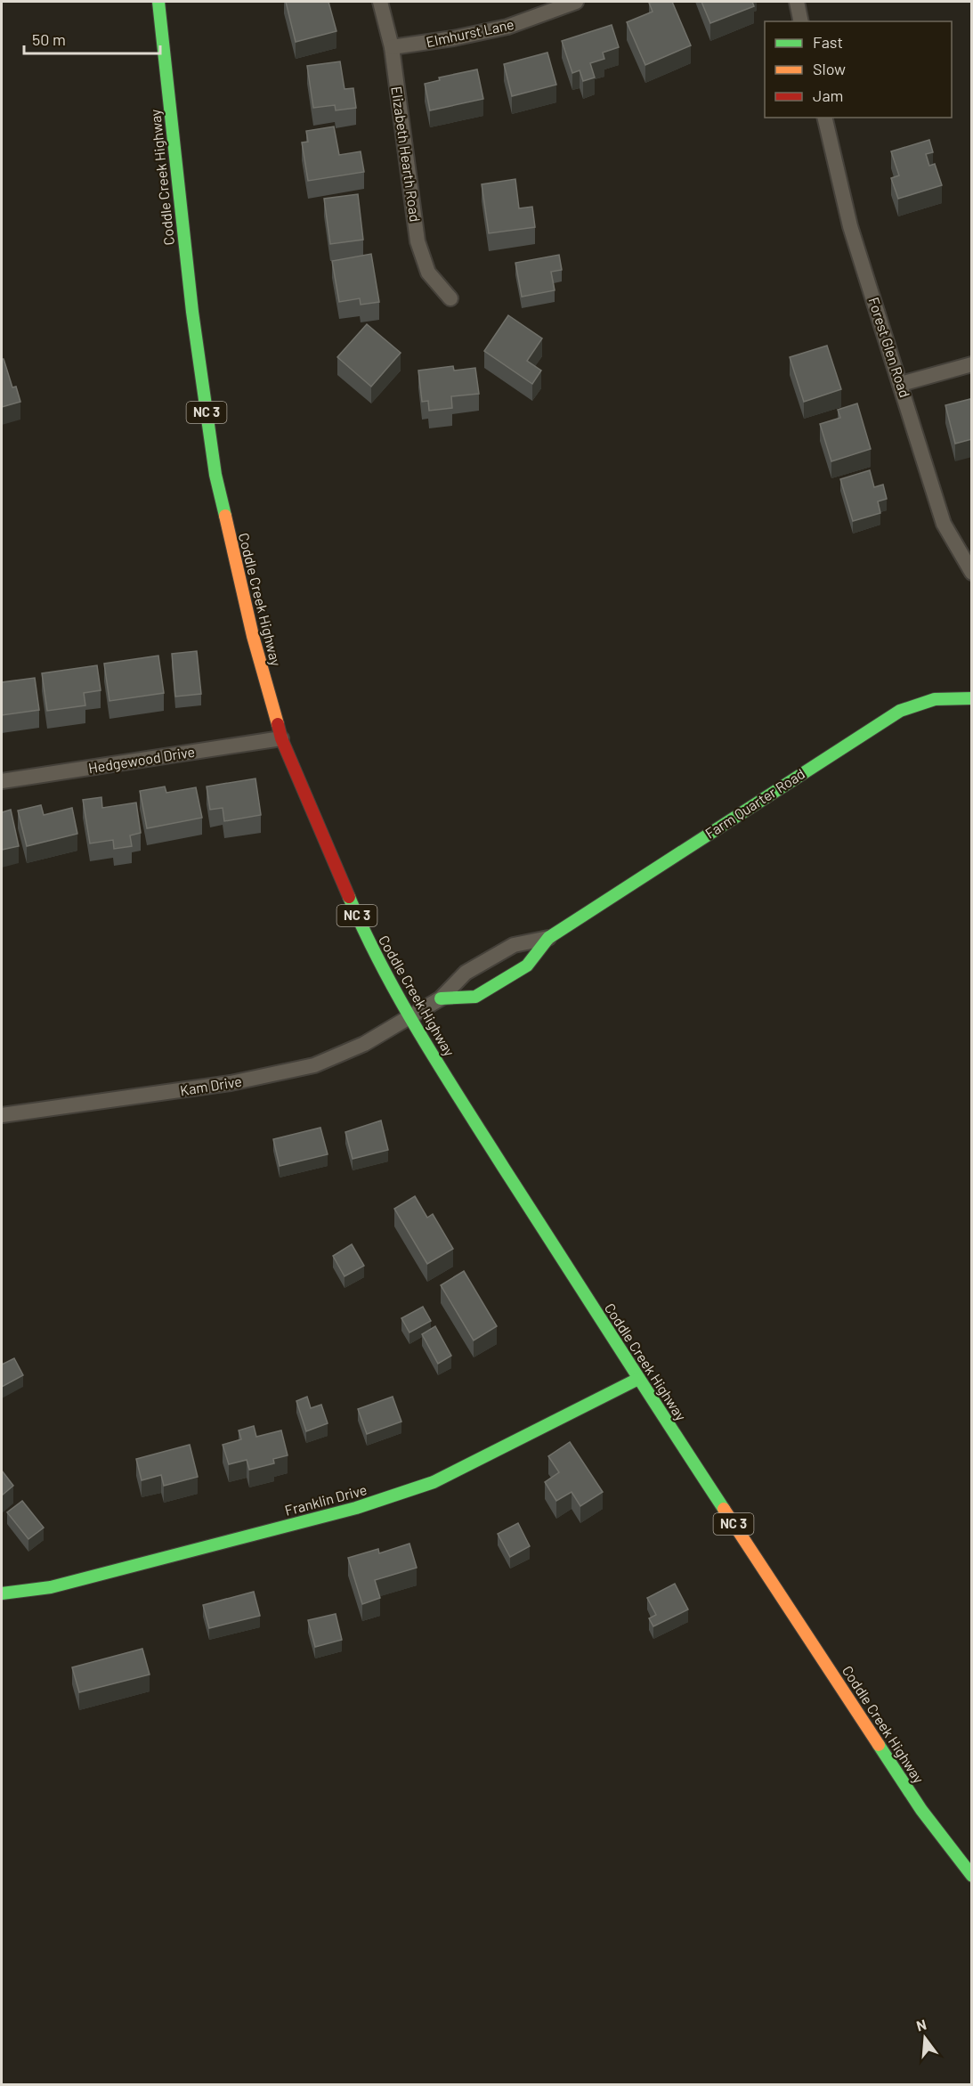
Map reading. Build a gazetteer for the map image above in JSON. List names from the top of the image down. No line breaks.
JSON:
{"streets":{"main road":["Coddle Creek Highway","NC 3","Farm Quarter Road","Franklin Drive"],"street":["Elmhurst Lane","Elizabeth Hearth Road","Forest Glen Road","Hedgewood Drive","Kam Drive"]},"crossings":[["Elmhurst Lane","Elizabeth Hearth Road"],["Coddle Creek Highway","Hedgewood Drive"],["Coddle Creek Highway","Farm Quarter Road"],["Coddle Creek Highway","Kam Drive"],["Coddle Creek Highway","Franklin Drive"],["Farm Quarter Road","Kam Drive"]],"legend":["Fast","Slow","Jam"],"scale_bar":"50 m","north":"top"}
